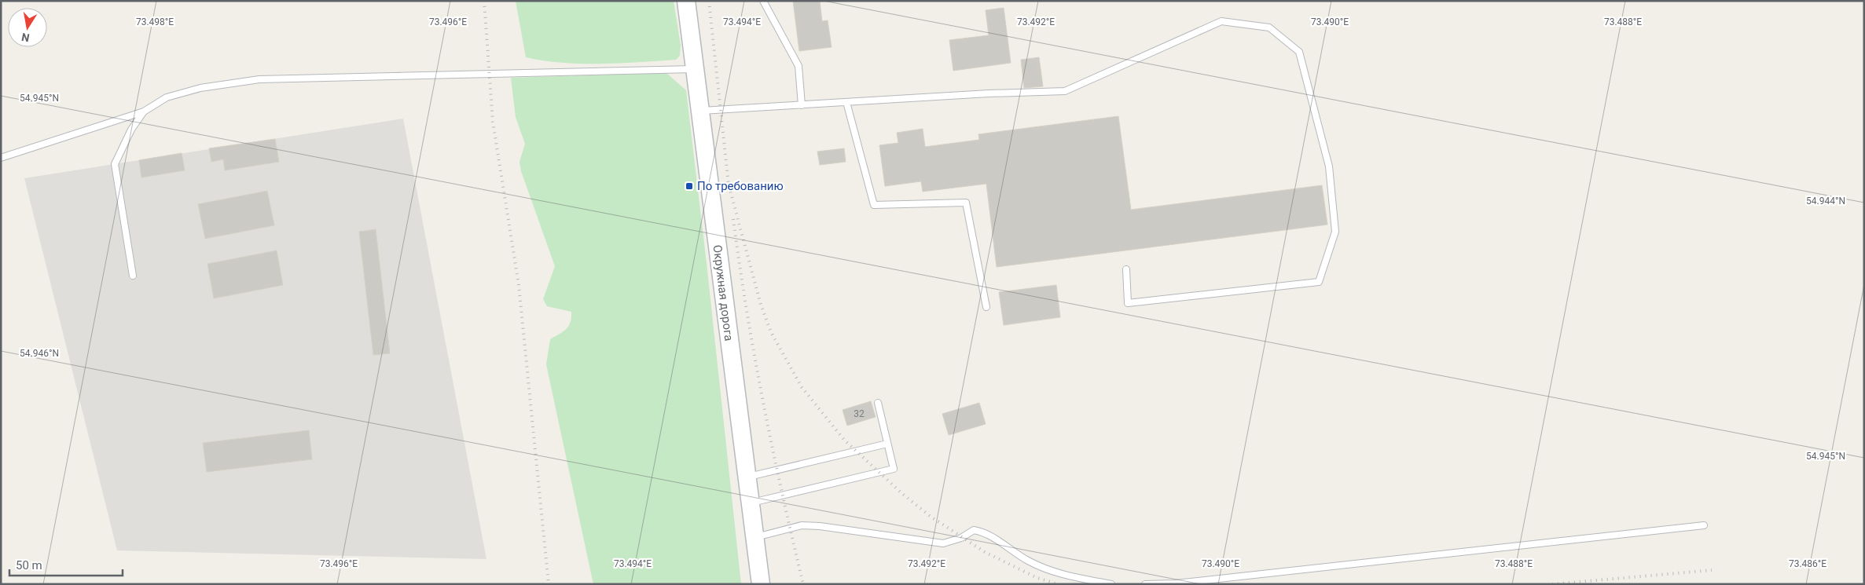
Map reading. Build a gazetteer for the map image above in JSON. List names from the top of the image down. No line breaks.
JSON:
{"streets":{"main road":["Окружная дорога"]},"places":{"transit":["По требованию"]},"house_numbers":["32"],"scale_bar":"50 m","north":"bottom","coordinates":["73.498°E","73.496°E","73.494°E","73.492°E","73.490°E","73.488°E","54.945°N","54.944°N","54.946°N","73.486°E"]}
